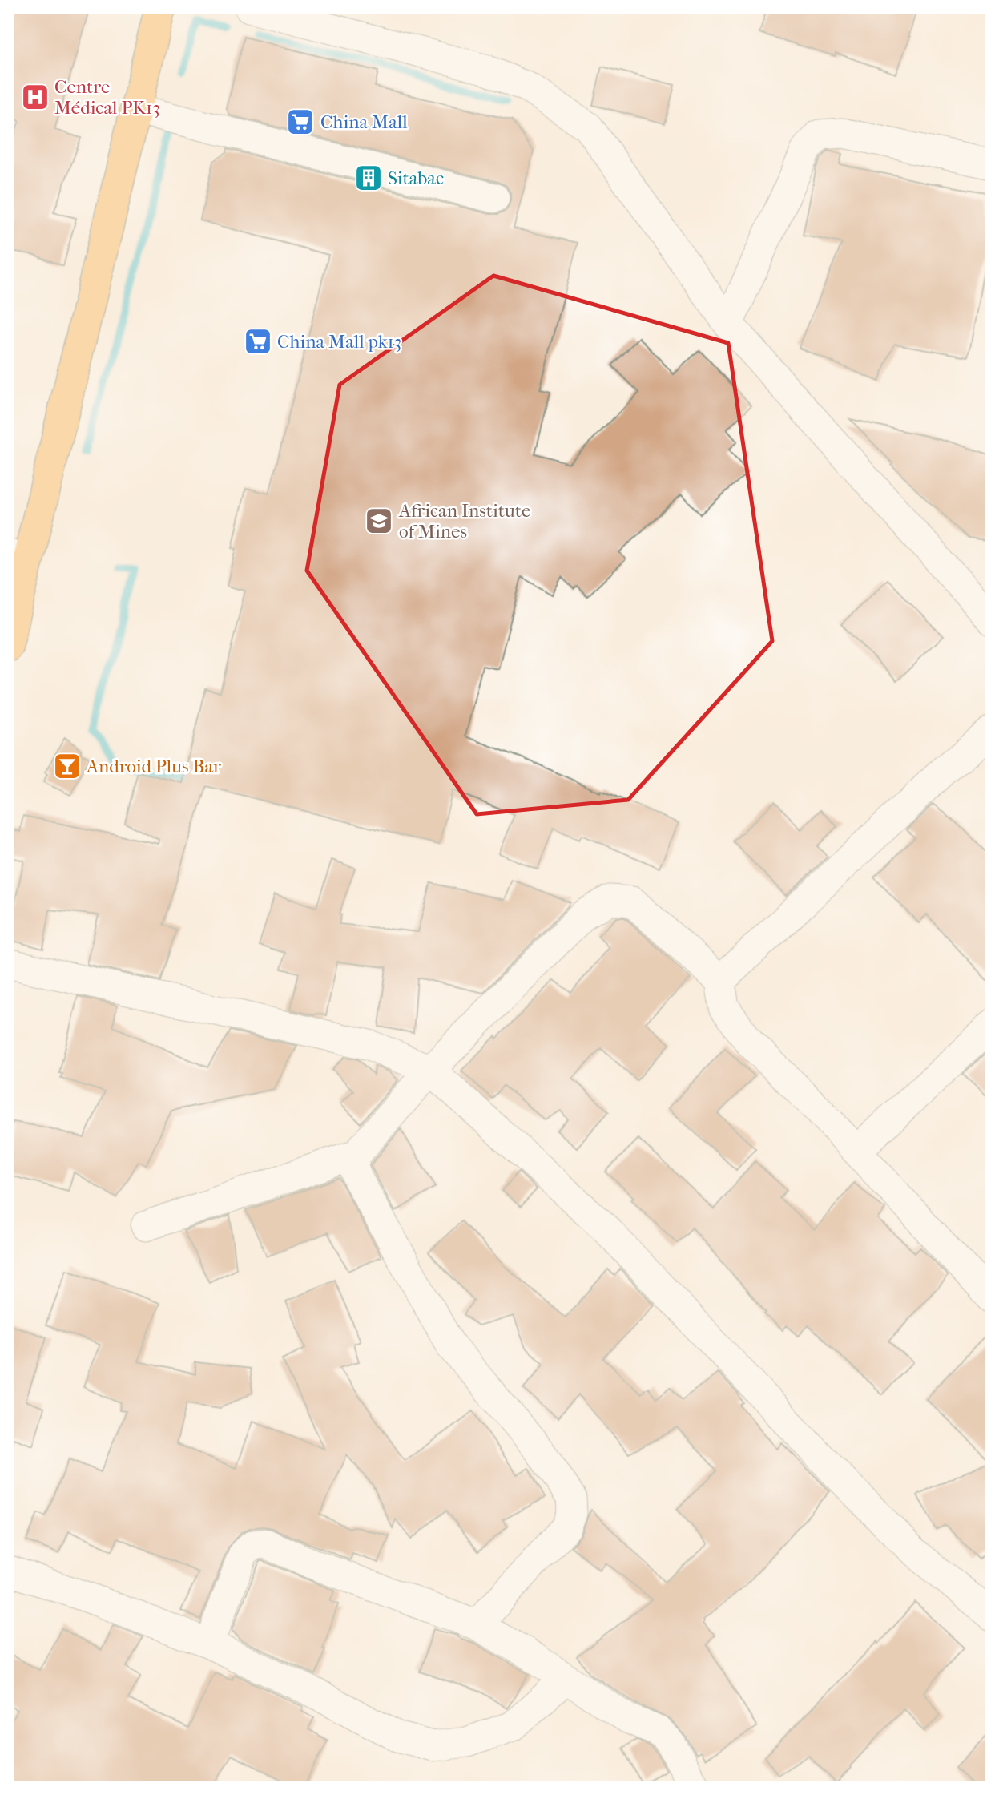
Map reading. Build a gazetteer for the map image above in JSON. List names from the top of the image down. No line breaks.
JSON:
{"places":{"hospital":["Centre Médical PK13"],"supermarket":["China Mall","China Mall pk13"],"building":["Sitabac"],"school or university":["African Institute of Mines"],"bar":["Android Plus Bar"]}}
